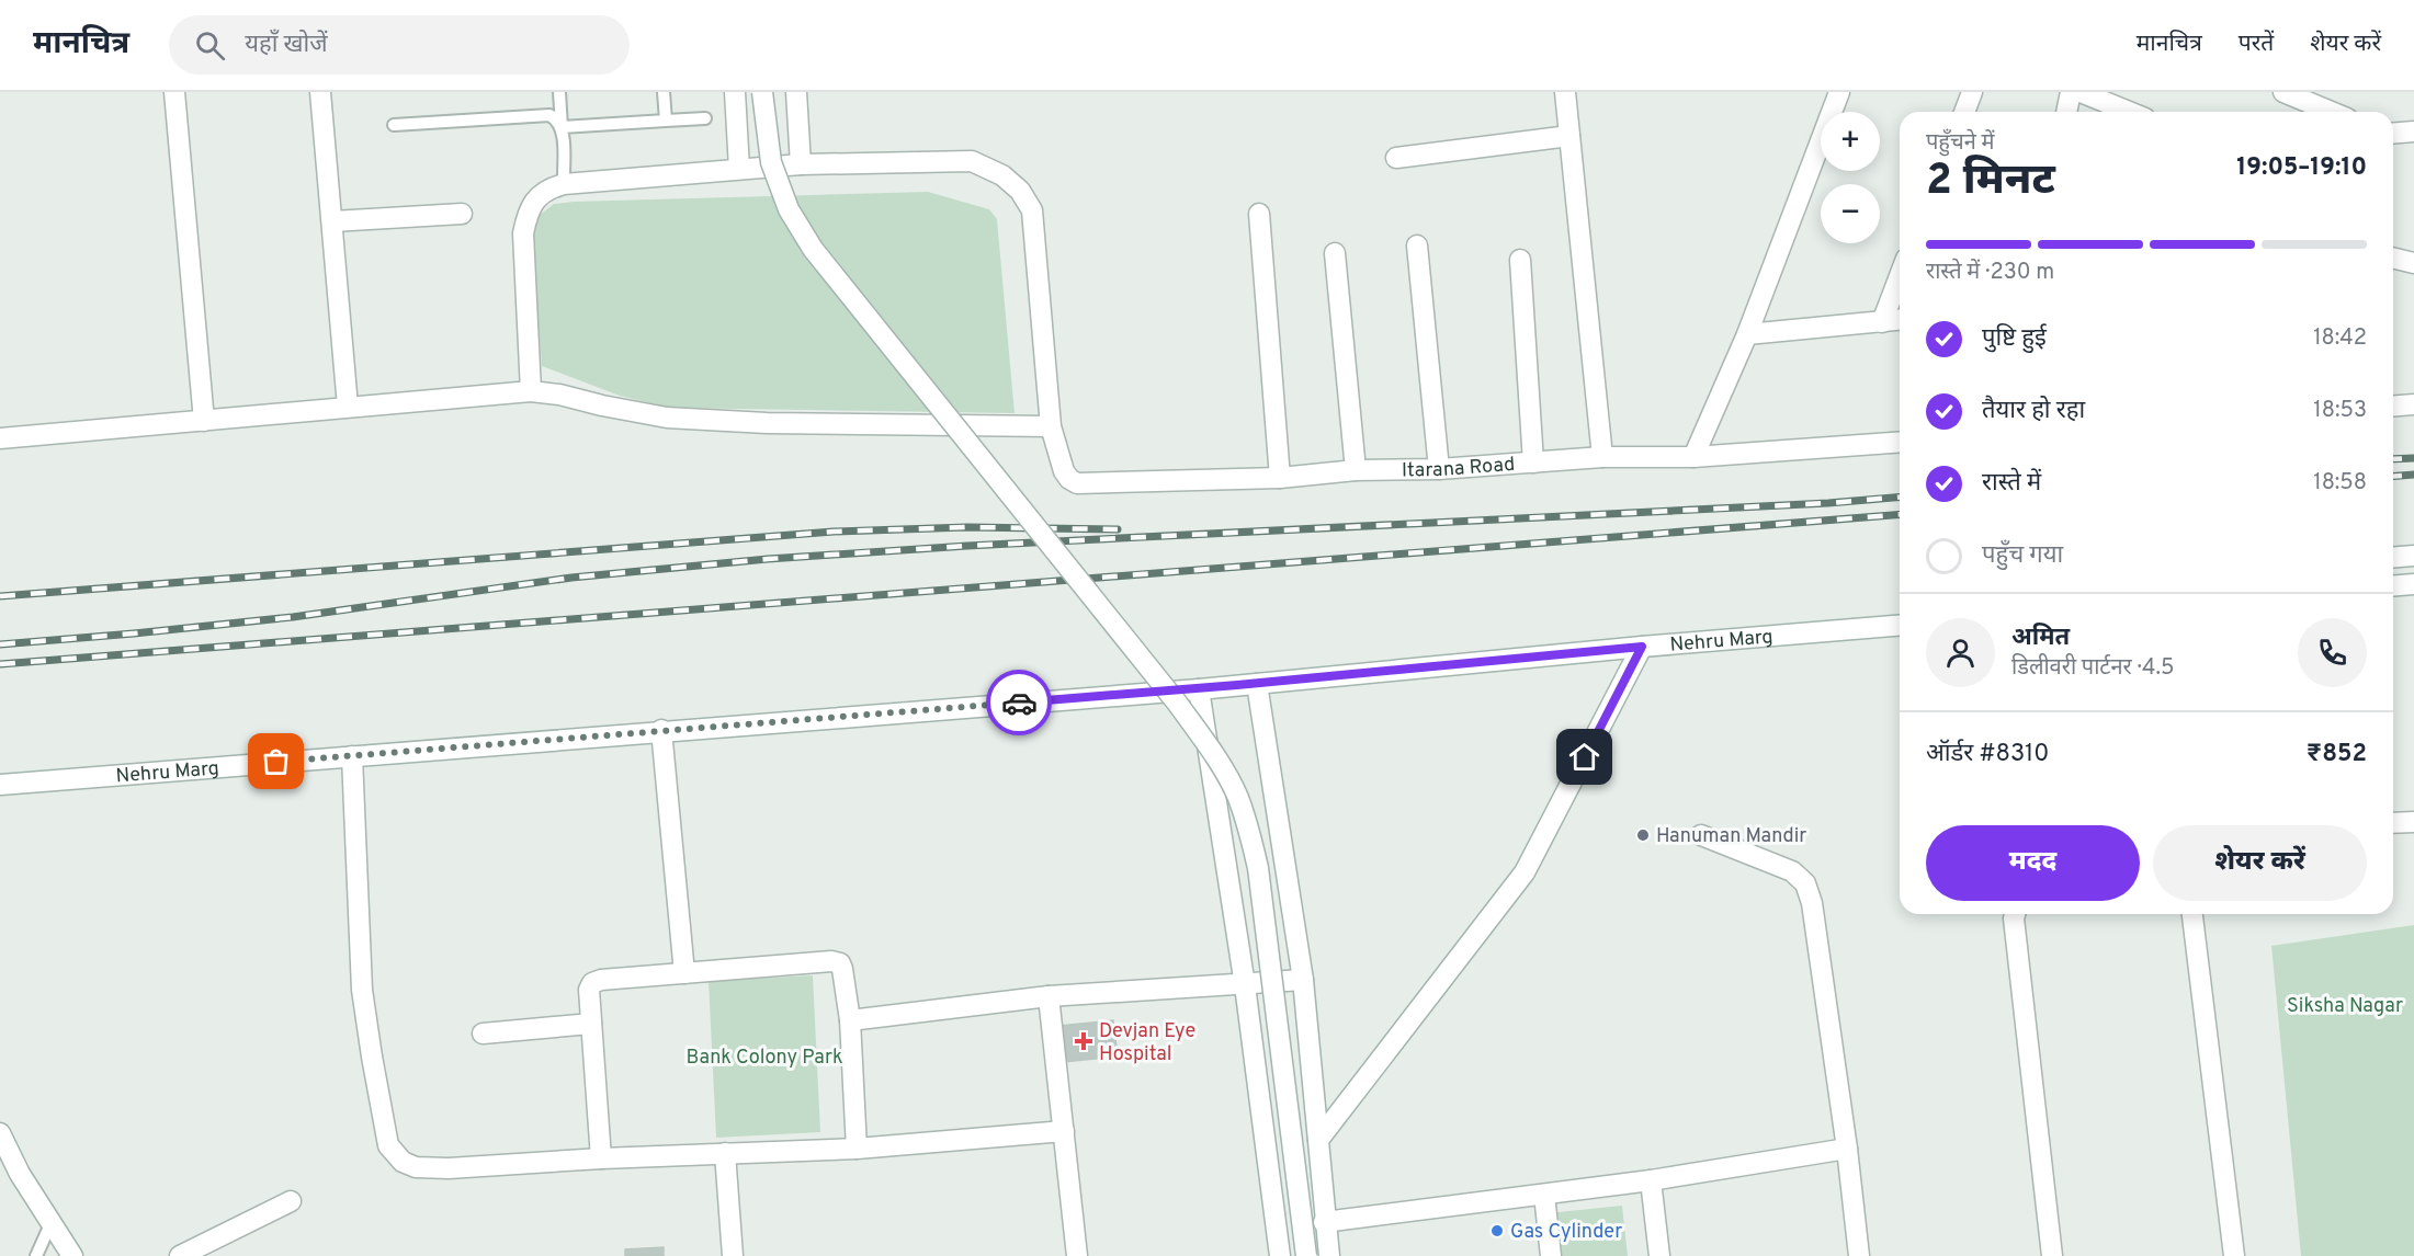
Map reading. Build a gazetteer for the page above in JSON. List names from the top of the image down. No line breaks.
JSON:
{"streets":{"street":["Itarana Road","Nehru Marg"]},"parks":["Siksha Nagar","Bank Colony Park"],"places":{"other":["Hanuman Mandir","Gas Cylinder"],"health":["Devjan Eye Hospital"]},"page":{"header":"मानचित्र","search":"यहाँ खोजें","nav":["मानचित्र","परतें","शेयर करें"],"map_buttons":["+","−"],"heading":["2 मिनट","पहुँचने में","19:05–19:10"],"panel":["अमित","डिलीवरी पार्टनर · 4.5","ऑर्डर #8310","₹852"],"bar":"रास्ते में · 230 m","list":[["पुष्टि हुई","18:42"],["तैयार हो रहा","18:53"],["रास्ते में","18:58"],"पहुँच गया"],"buttons":["मदद","शेयर करें"]}}
